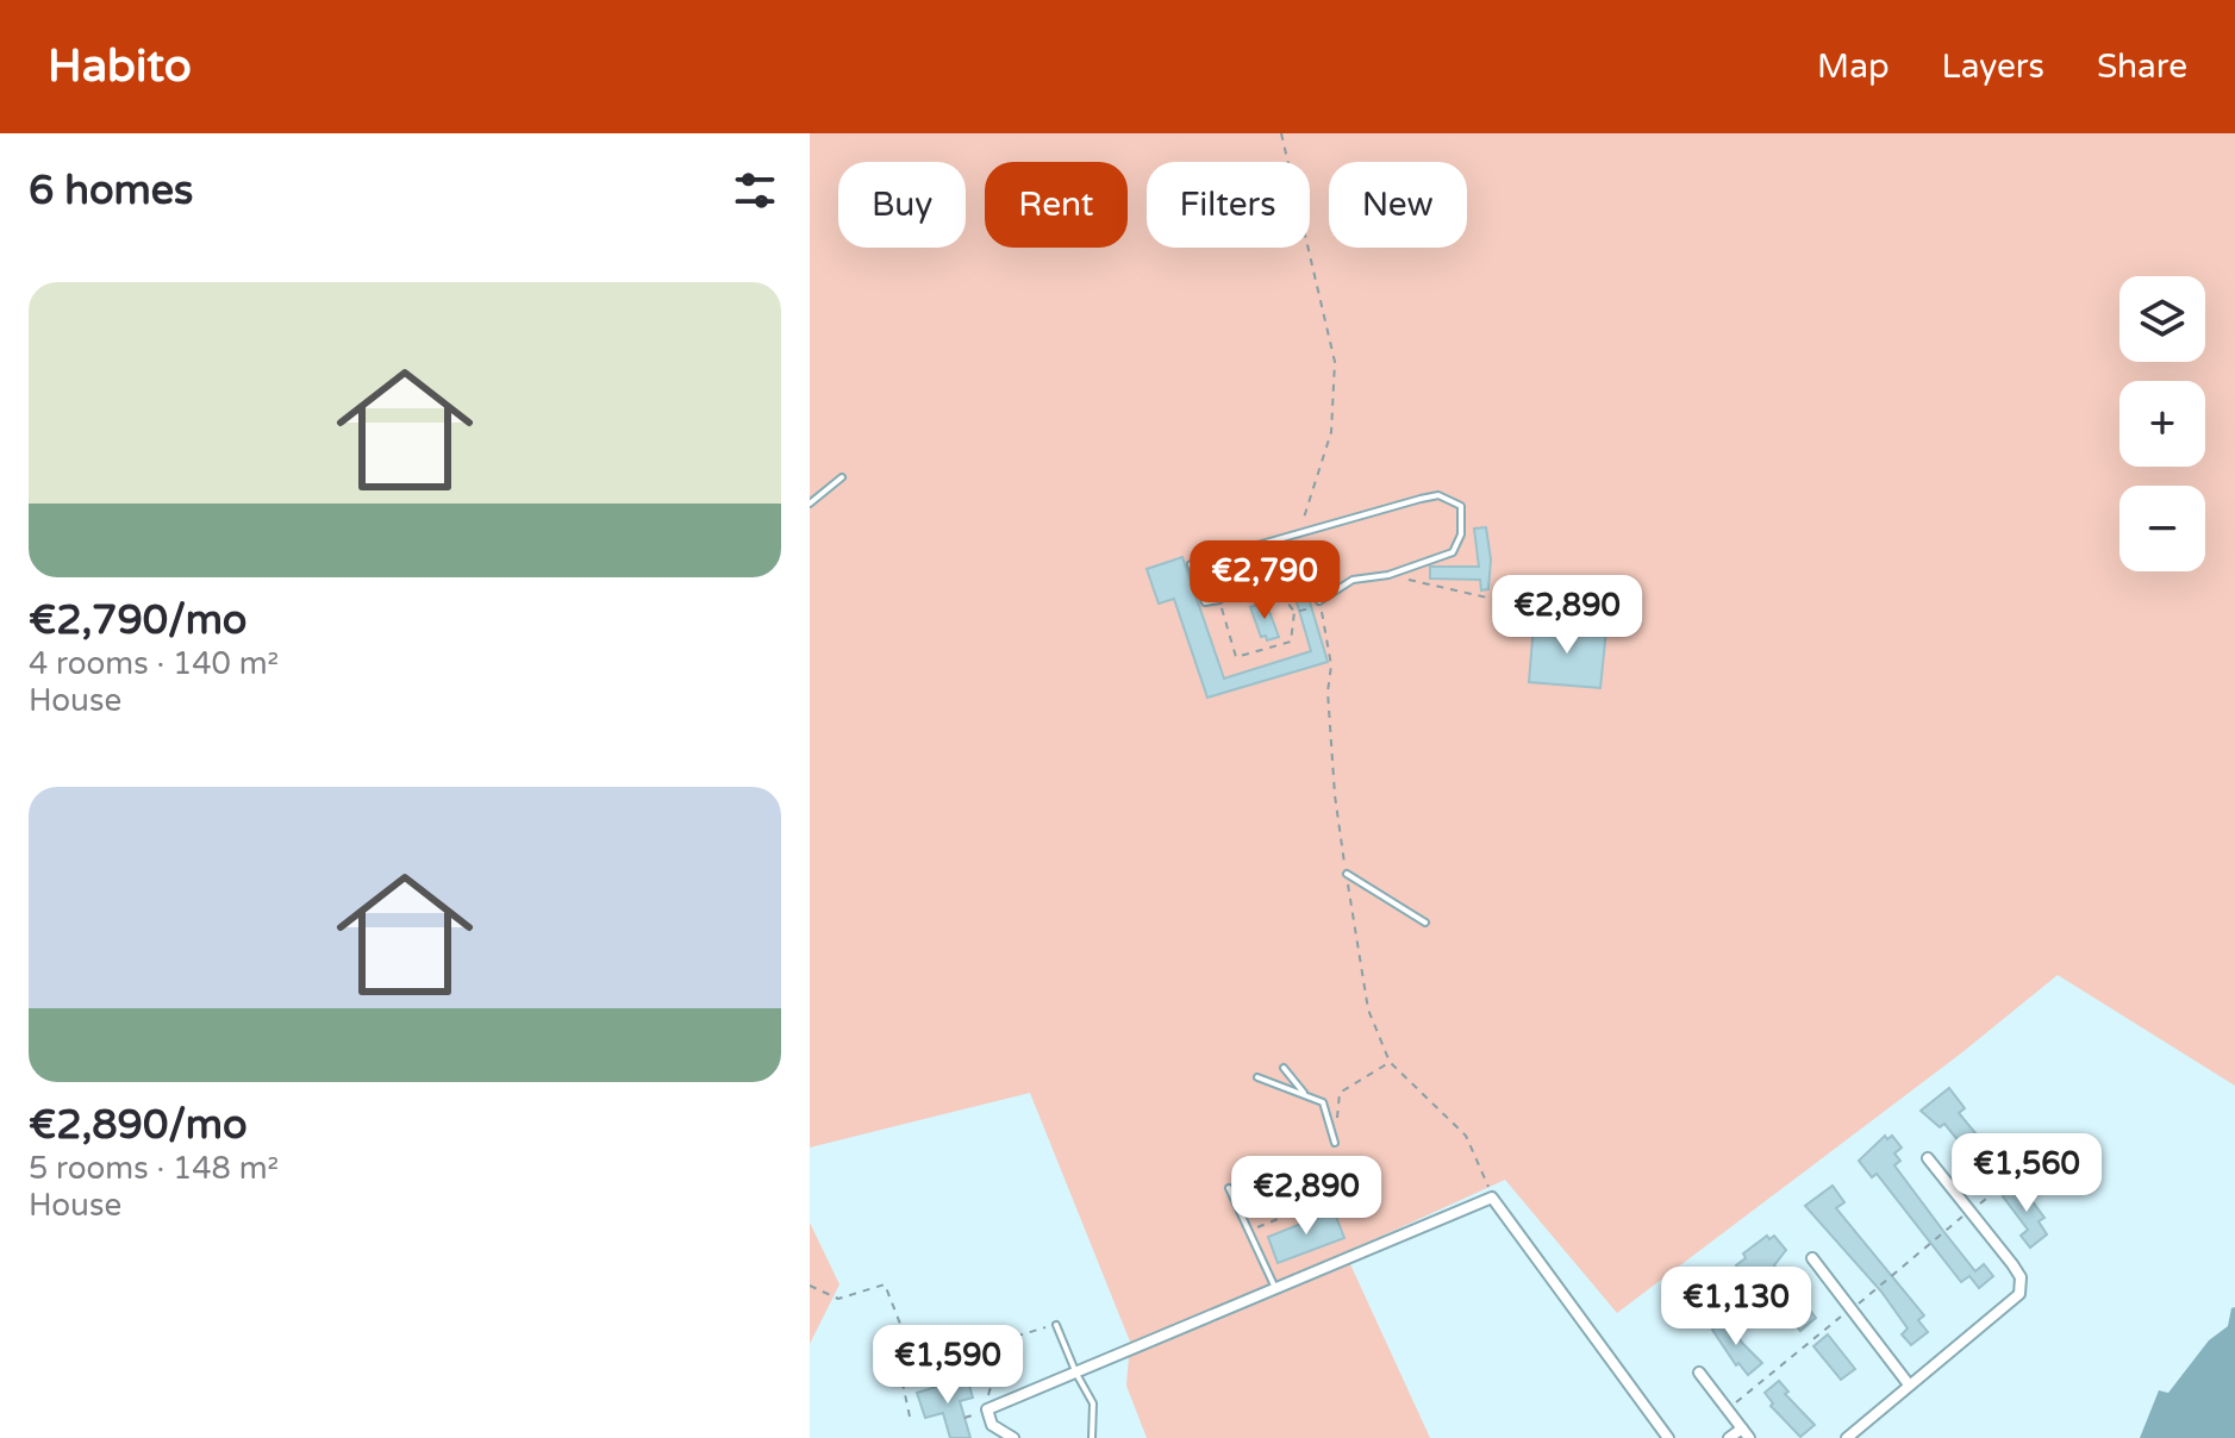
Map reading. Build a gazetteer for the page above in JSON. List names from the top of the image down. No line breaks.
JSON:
{"page":{"header":"Habito","nav":["Map","Layers","Share"],"heading":"6 homes","chip":["Buy","Rent","Filters","New"],"list":[{"name":"€2,790/mo","note":"4 rooms · 140 m² · House"},{"name":"€2,890/mo","note":"5 rooms · 148 m² · House"}],"map_buttons":["+","−"],"price":["€2,790","€2,890","€1,560","€2,890","€1,130","€1,590"]}}
